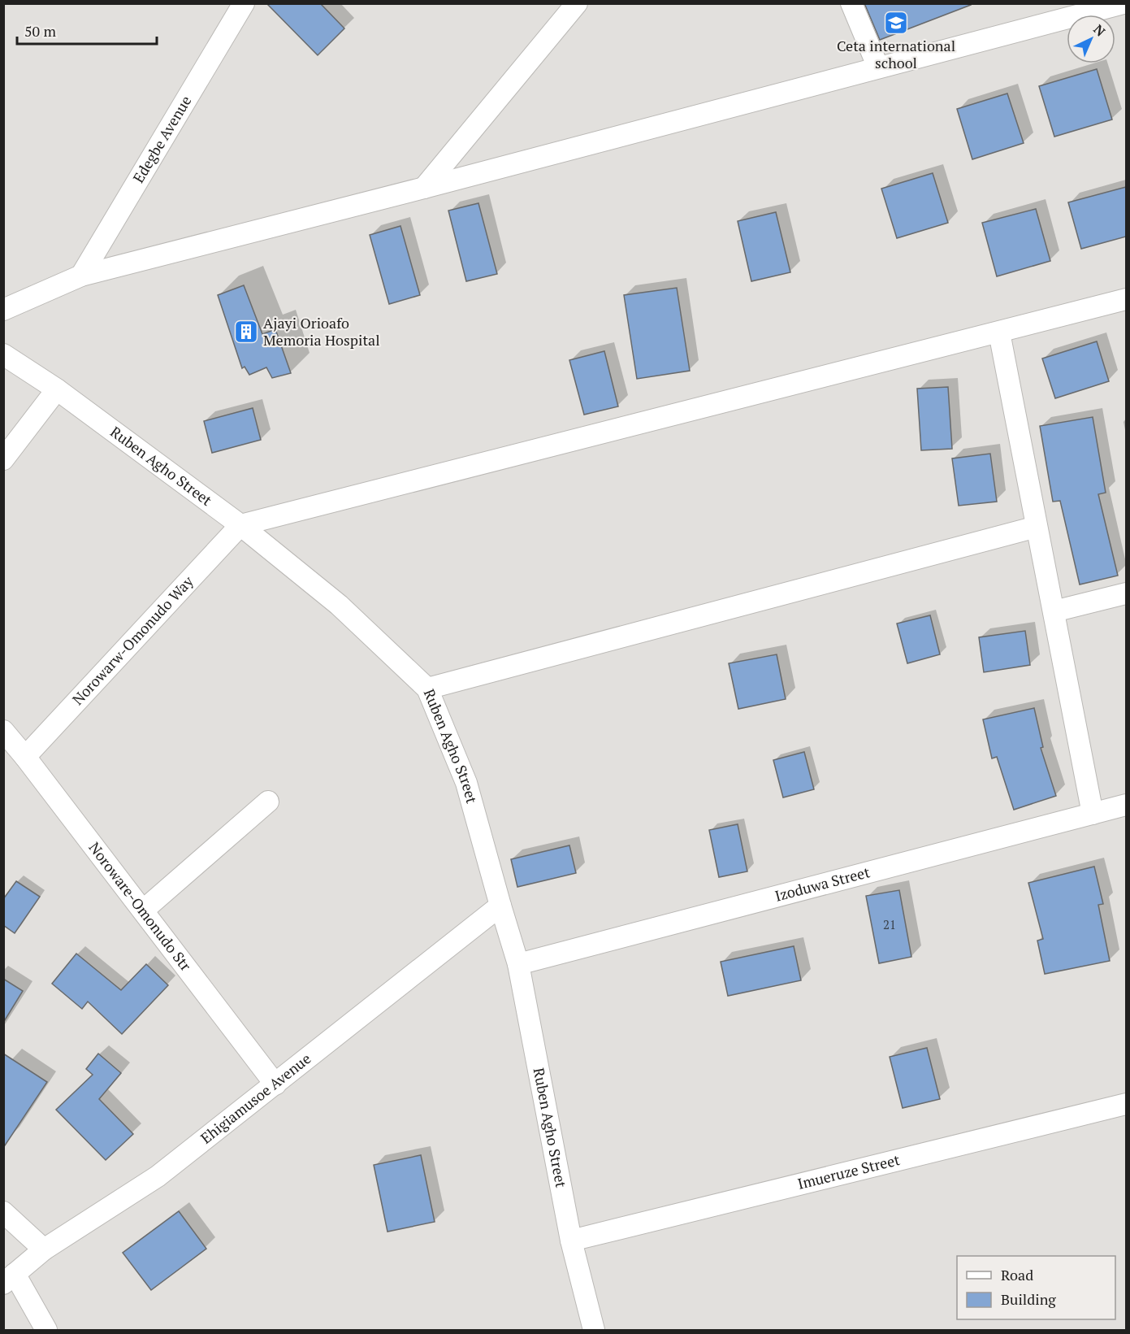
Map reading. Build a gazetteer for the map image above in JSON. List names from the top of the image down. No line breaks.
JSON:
{"streets":{"street":["Edegbe Avenue","Ruben Agho Street","Norowarw-Omonudo Way","Izoduwa Street","Noroware-Omonudo Str","Ehigiamusoe Avenue","Imueruze Street"]},"crossings":[["Ruben Agho Street","Norowarw-Omonudo Way"],["Ruben Agho Street","Izoduwa Street"],["Ruben Agho Street","Ehigiamusoe Avenue"],["Ruben Agho Street","Imueruze Street"],["Norowarw-Omonudo Way","Noroware-Omonudo Str"],["Noroware-Omonudo Str","Ehigiamusoe Avenue"]],"places":{"school or university":["Ceta international school"],"building":["Ajayi Orioafo Memoria Hospital"]},"house_numbers":["21"],"legend":["Road","Building"],"scale_bar":"50 m","north":"top right"}
